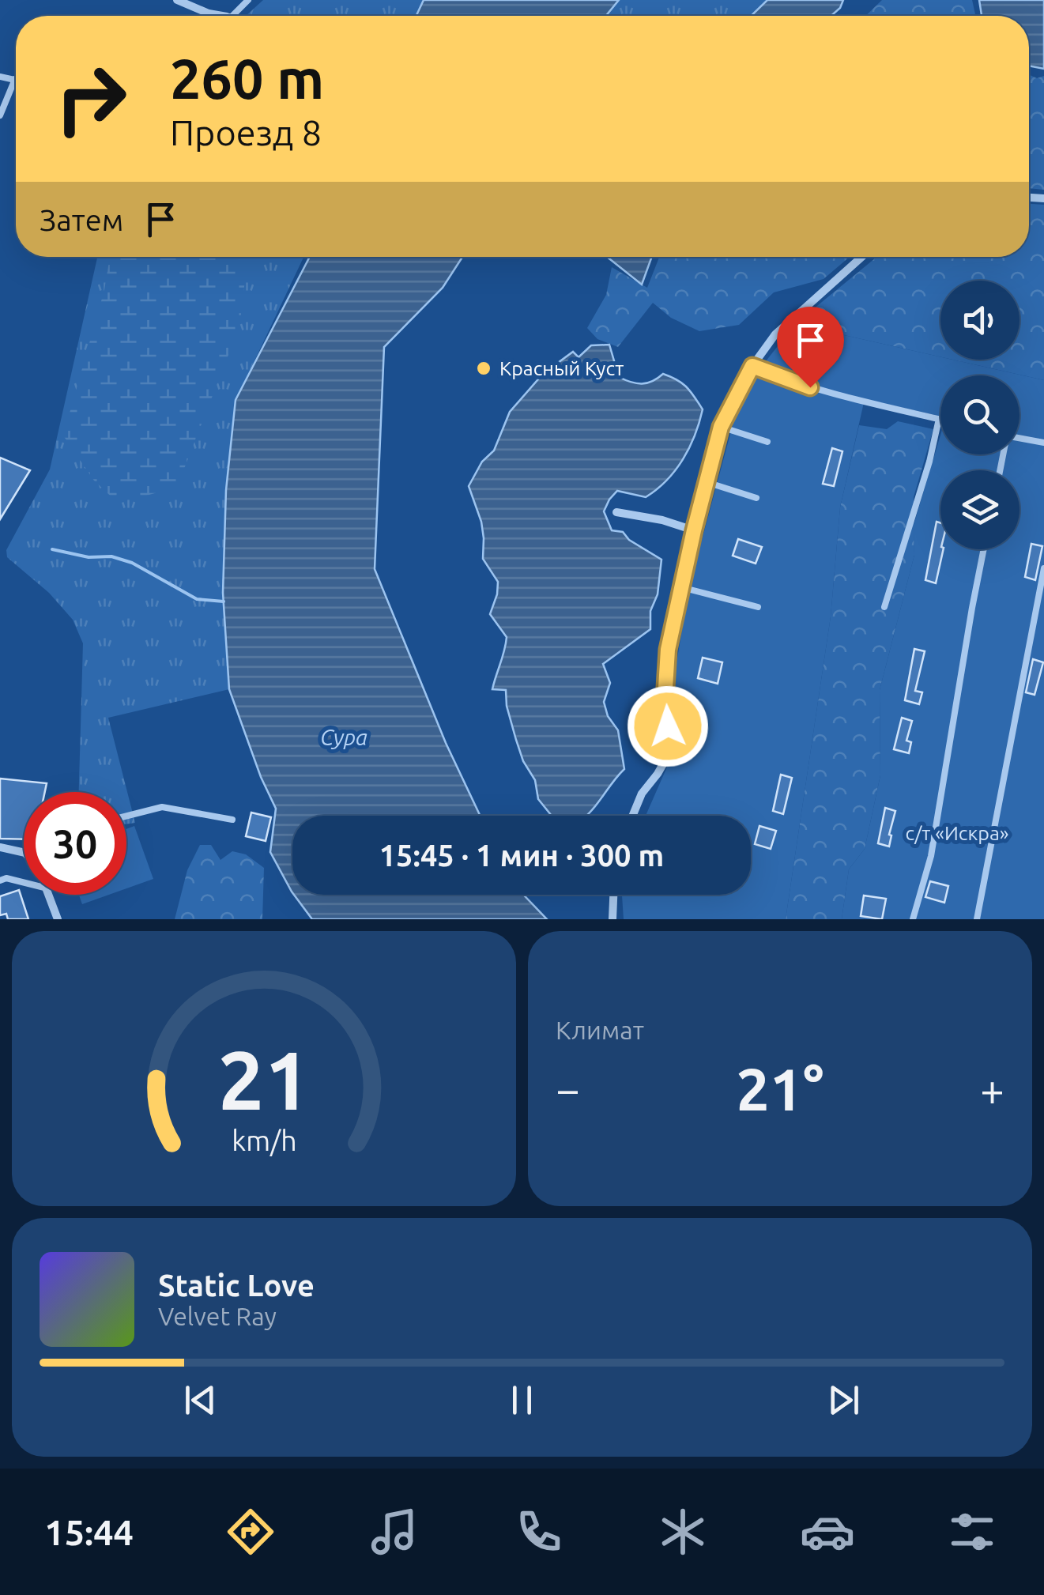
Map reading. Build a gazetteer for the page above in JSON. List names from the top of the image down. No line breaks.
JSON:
{"water":["Сура"],"parks":["с/т «Искра»"],"places":["Красный Куст"],"page":{"turn":["260 m","Проезд 8"],"then":"Затем","limit":"30","trip":"15:45 · 1 мин · 300 m","tile":"Климат","heat":["−","21°","+"],"song":["Static Love","Velvet Ray"],"tabs":"15:44","gauge":["21","km/h"]}}
